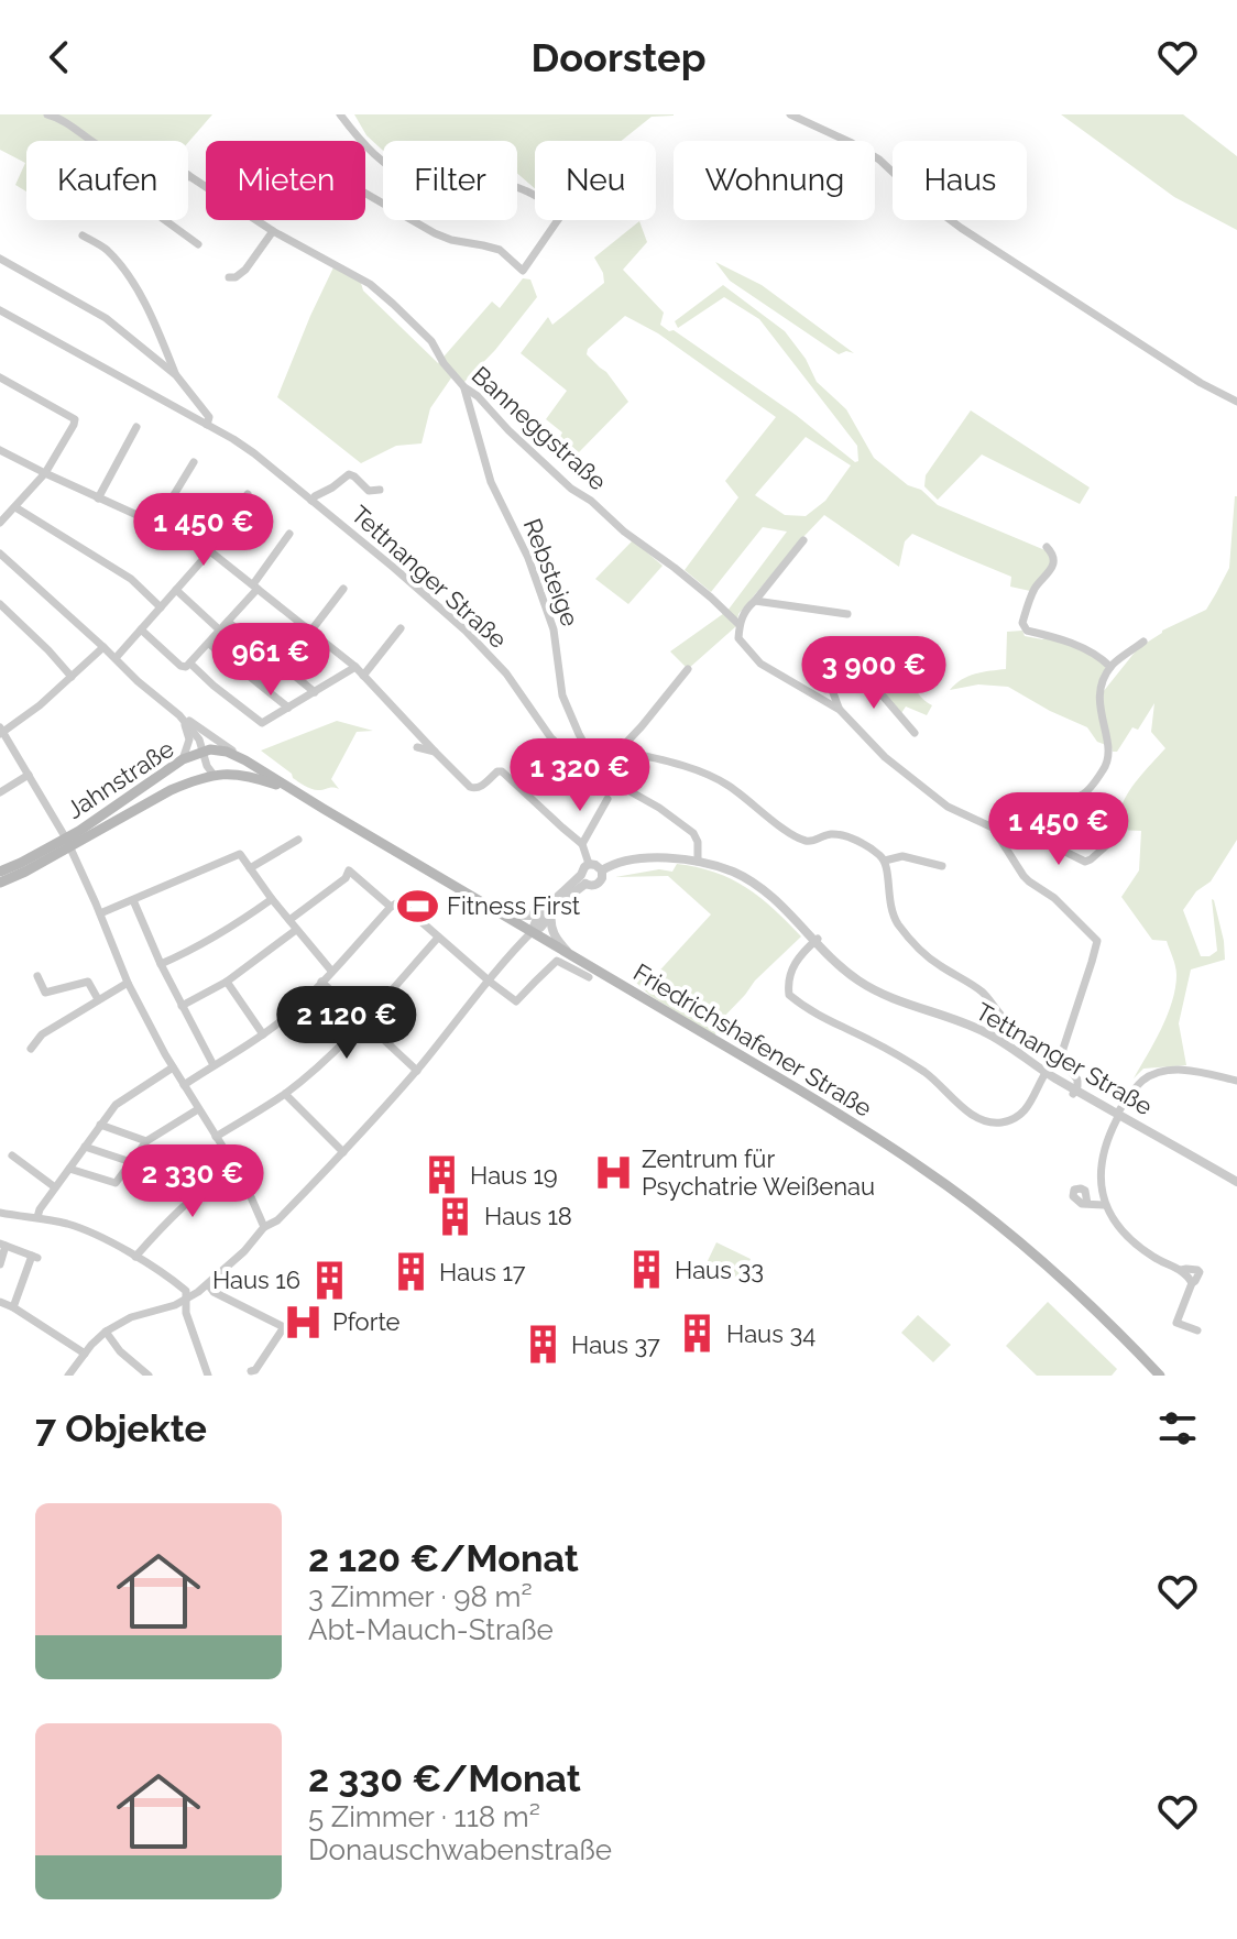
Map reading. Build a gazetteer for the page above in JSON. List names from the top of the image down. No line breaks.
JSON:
{"streets":{"main road":["Jahnstraße","Friedrichshafener Straße"],"street":["Banneggstraße","Rebsteige","Tettnanger Straße"]},"crossings":[["Banneggstraße","Rebsteige"],["Rebsteige","Tettnanger Straße"],["Jahnstraße","Friedrichshafener Straße"]],"places":{"sports":["Fitness First"],"hospital":["Zentrum für Psychatrie Weißenau","Pforte"],"building":["Haus 19","Haus 18","Haus 33","Haus 17","Haus 16","Haus 34","Haus 37"]},"page":{"header":"Doorstep","chip":["Kaufen","Mieten","Filter","Neu","Wohnung","Haus"],"price":["1 450 €","961 €","3 900 €","1 320 €","1 450 €","2 120 €","2 330 €"],"heading":"7 Objekte","list":[{"name":"2 120 €/Monat","note":"3 Zimmer · 98 m² · Abt-Mauch-Straße"},{"name":"2 330 €/Monat","note":"5 Zimmer · 118 m² · Donauschwabenstraße"}]}}
